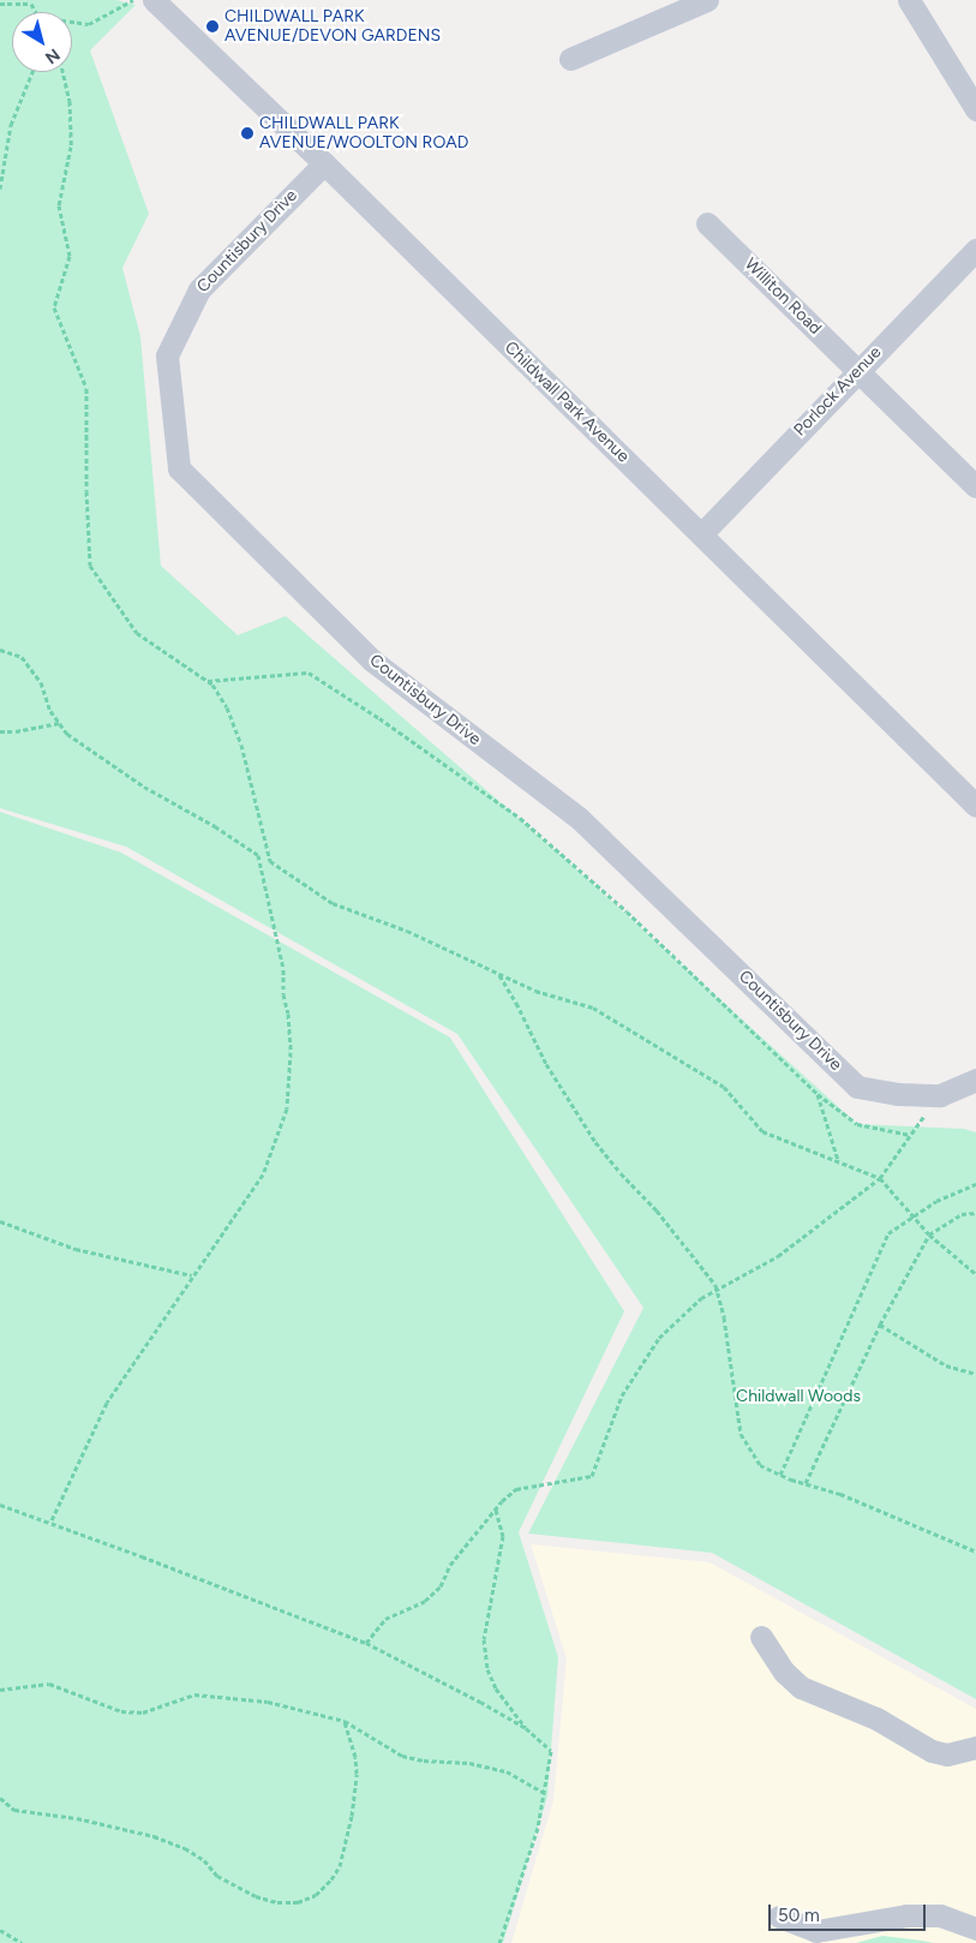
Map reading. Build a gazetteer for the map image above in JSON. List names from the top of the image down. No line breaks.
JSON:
{"streets":{"street":["Countisbury Drive","Williton Road","Porlock Avenue","Childwall Park Avenue"]},"crossings":[["Countisbury Drive","Childwall Park Avenue"],["Williton Road","Porlock Avenue"],["Porlock Avenue","Childwall Park Avenue"]],"parks":["Childwall Woods"],"places":["CHILDWALL PARK AVENUE/DEVON GARDENS","CHILDWALL PARK AVENUE/WOOLTON ROAD"],"scale_bar":"50 m","north":"bottom right"}
